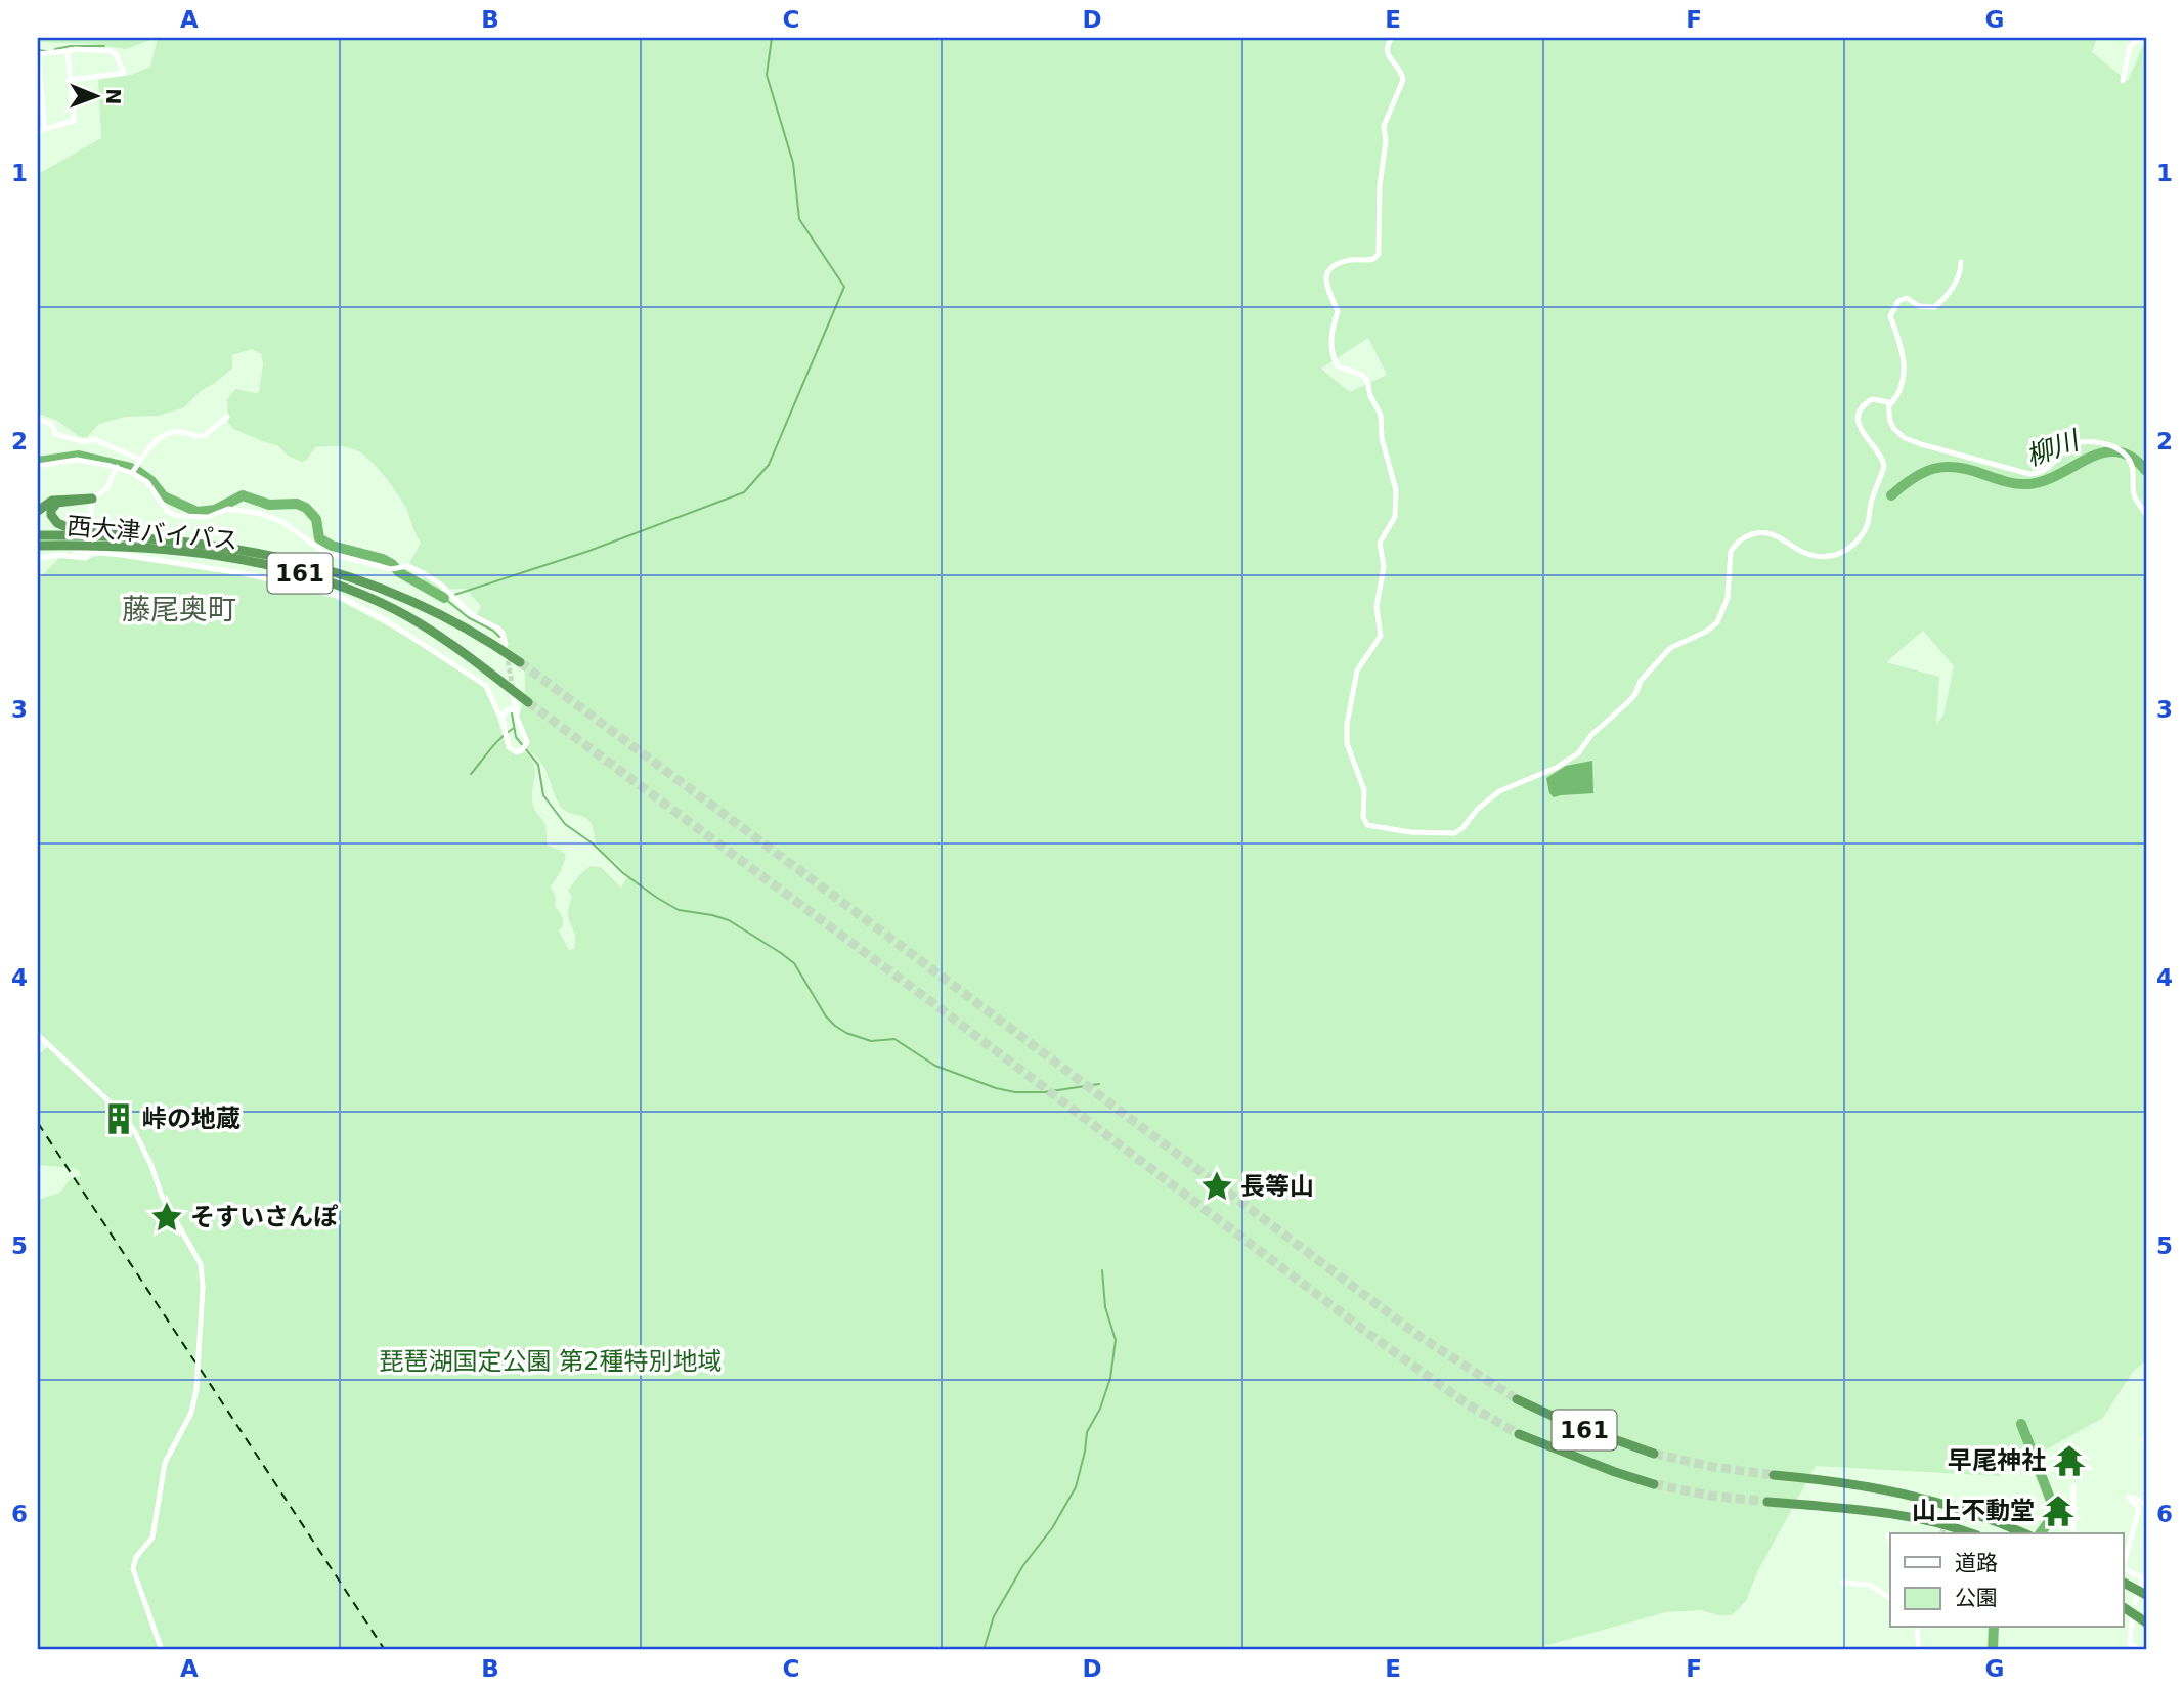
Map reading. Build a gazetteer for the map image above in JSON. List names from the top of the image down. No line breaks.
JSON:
{"streets":{"highway":["西大津バイパス","161"]},"districts":["藤尾奥町"],"water":["柳川"],"parks":["琵琶湖国定公園 第2種特別地域"],"places":{"building":["峠の地蔵"],"place":["長等山","そすいさんぽ"],"temple":["早尾神社","山上不動堂"]},"legend":["道路","公園"],"north":"right","grid":{"columns":["A","B","C","D","E","F","G"],"rows":["1","2","3","4","5","6"]}}
